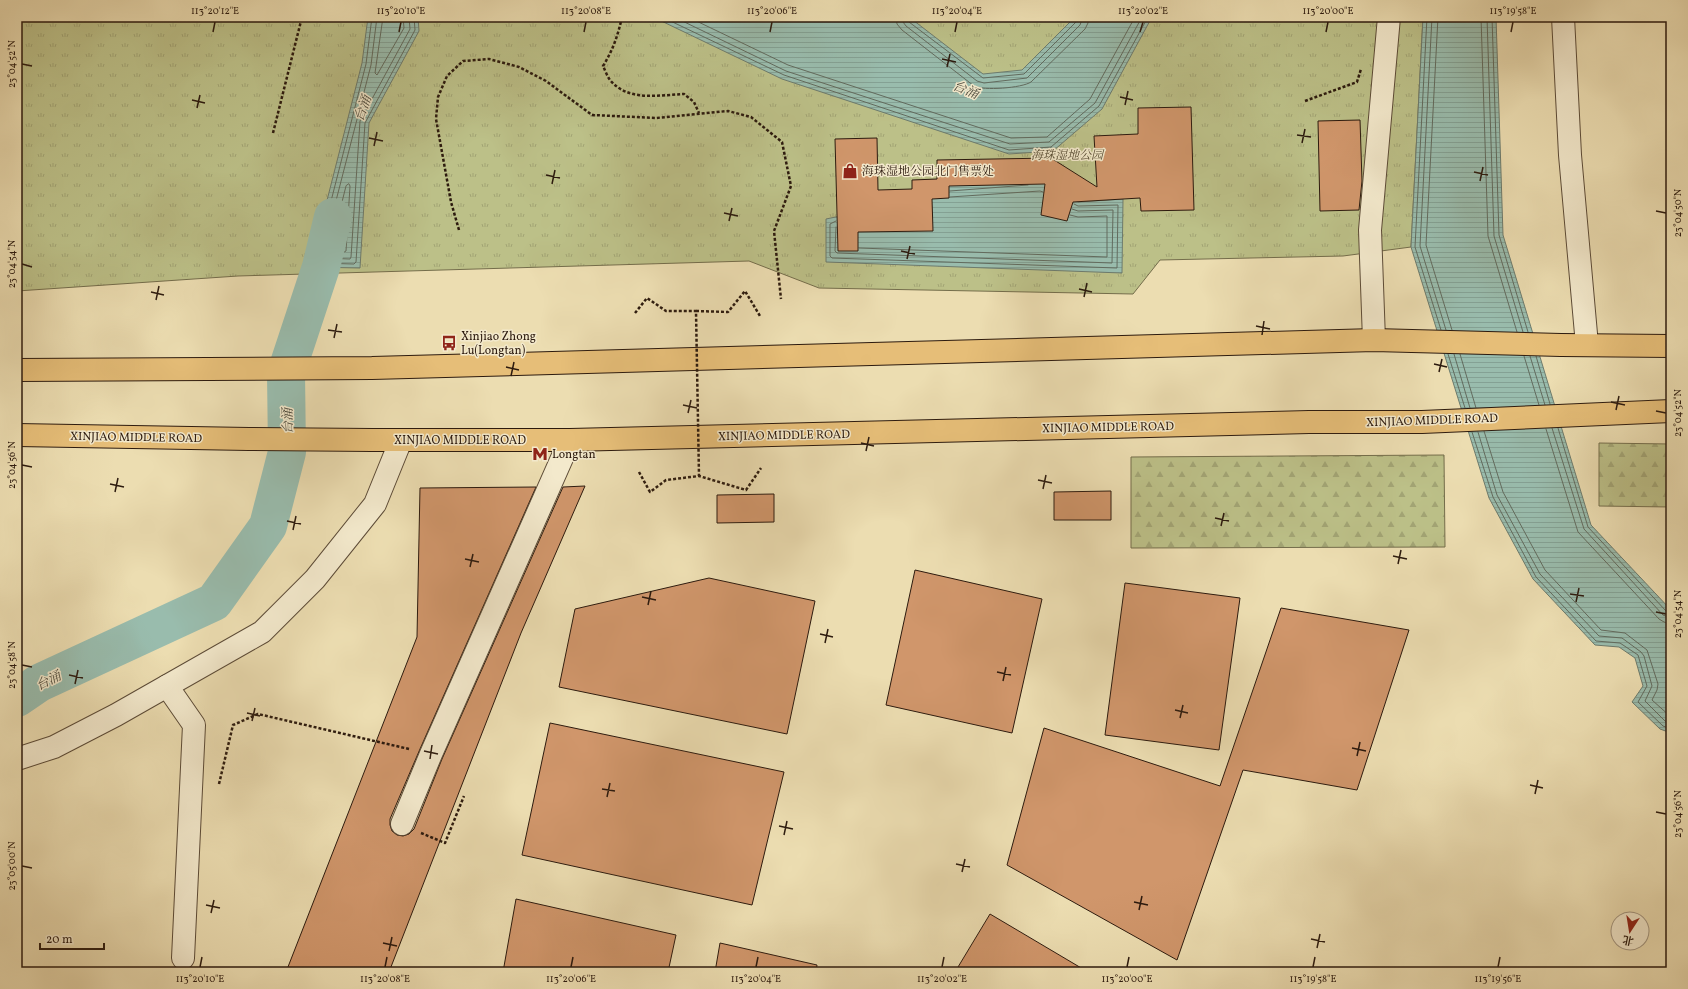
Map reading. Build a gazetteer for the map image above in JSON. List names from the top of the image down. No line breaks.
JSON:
{"streets":{"highway":["XINJIAO MIDDLE ROAD"]},"water":["台涌"],"parks":["海珠湿地公园"],"places":{"shop":["海珠湿地公园北门售票处"],"bus stop":["Xinjiao Zhong Lu(Longtan)"],"metro station":["Longtan"]},"scale_bar":"20 m","north":"bottom","coordinates":["113°20'12\"E","113°20'10\"E","113°20'08\"E","113°20'06\"E","113°20'04\"E","113°20'02\"E","113°20'00\"E","113°19'58\"E","23°04'52\"N","23°04'50\"N","23°04'54\"N","23°04'56\"N","23°04'58\"N","23°05'00\"N","113°19'56\"E"]}
